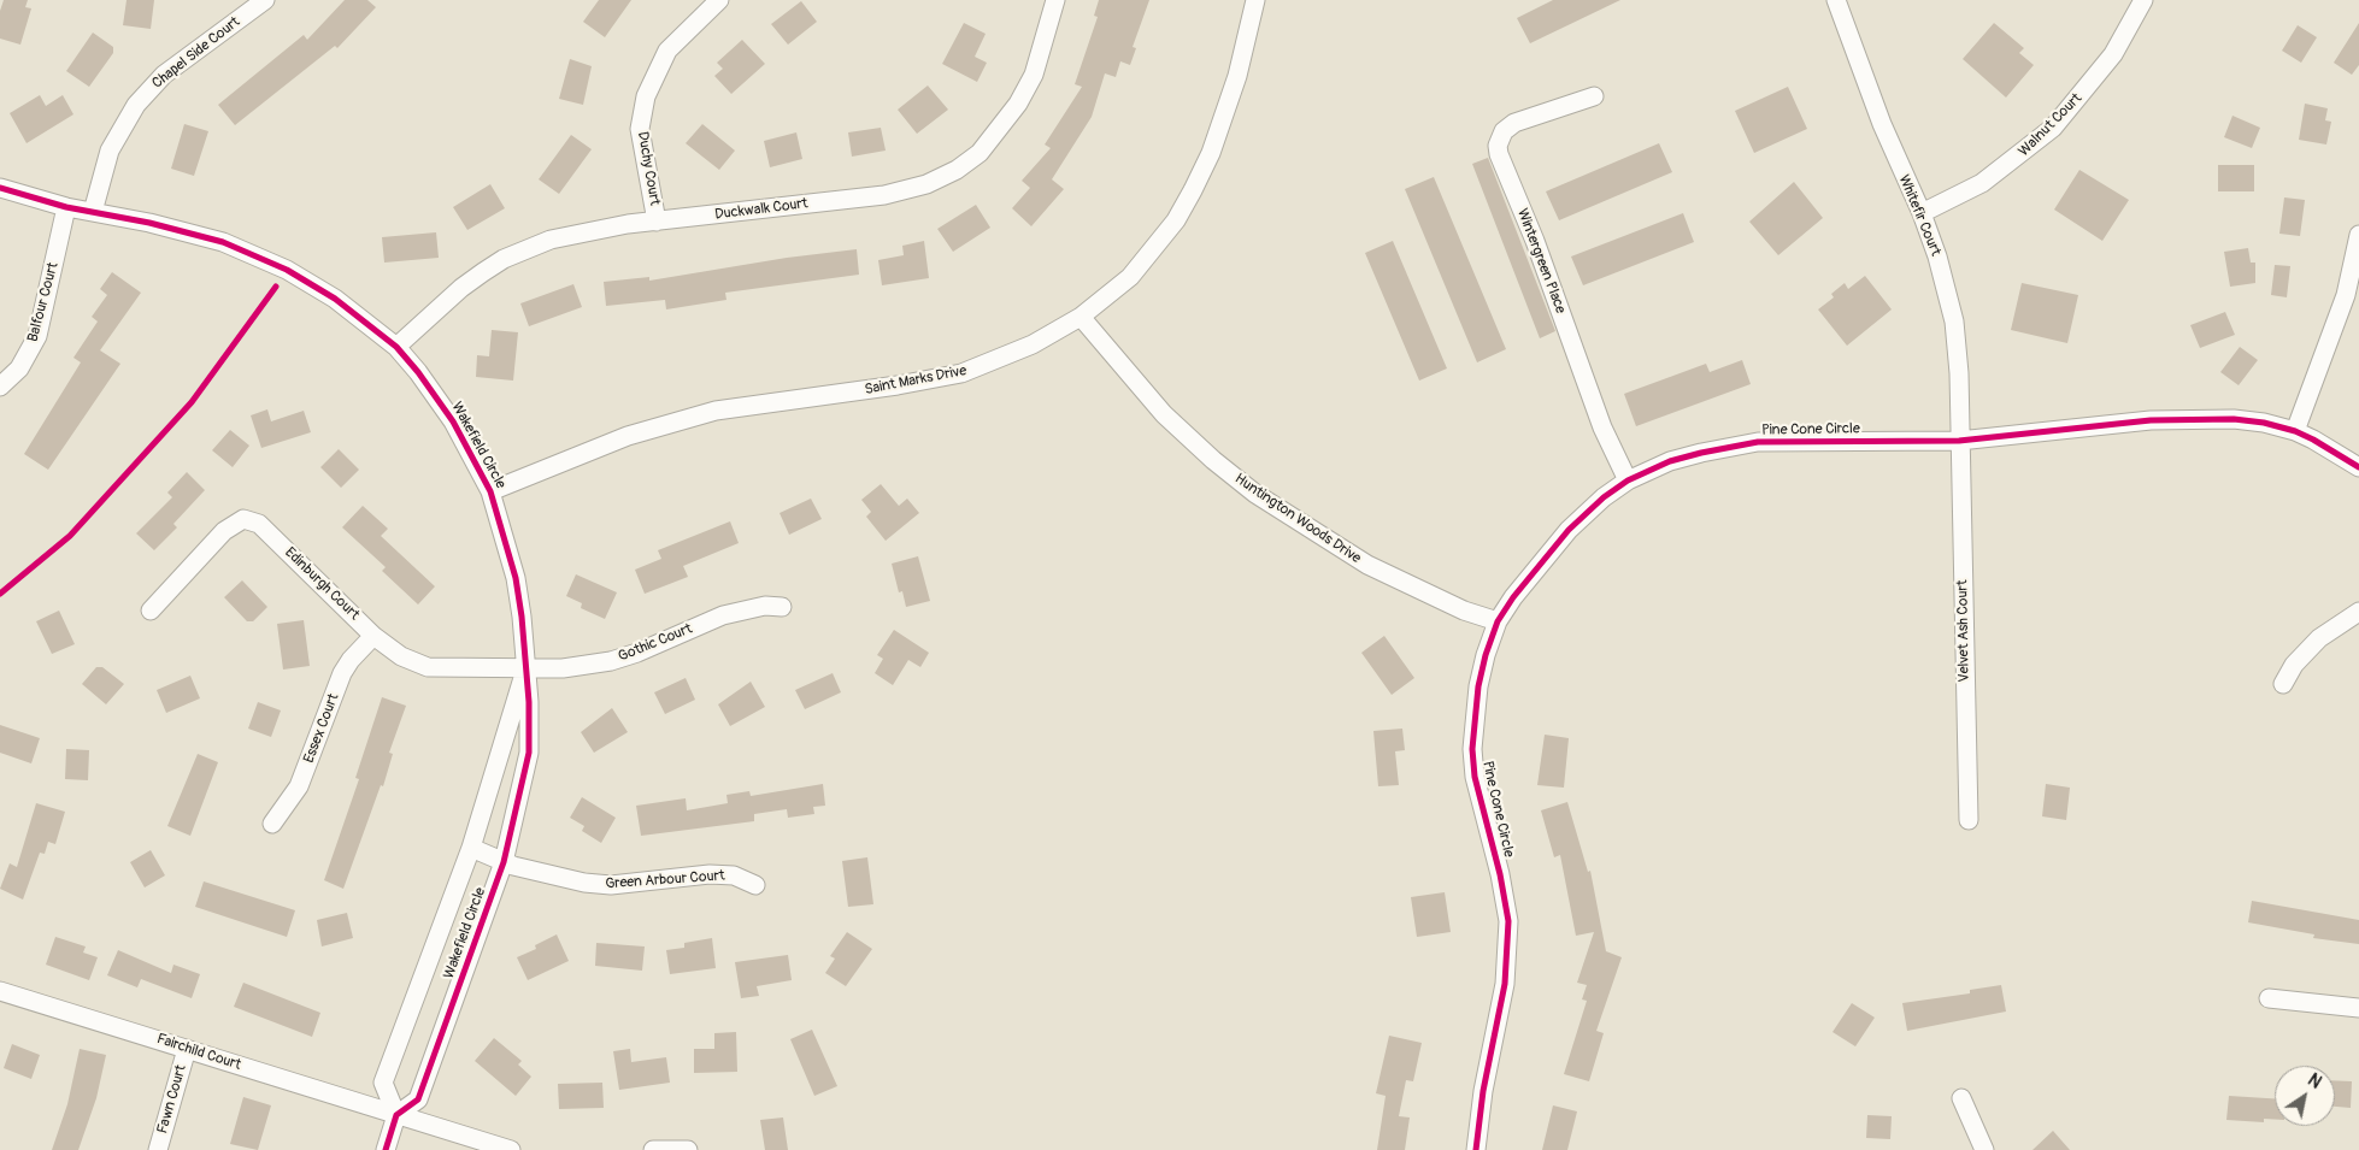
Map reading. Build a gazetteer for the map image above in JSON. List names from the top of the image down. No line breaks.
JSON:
{"streets":{"street":["Chapel Side Court","Walnut Court","Duchy Court","Duckwalk Court","Whitefir Court","Wintergreen Place","Balfour Court","Saint Marks Drive","Pine Cone Circle","Wakefield Circle","Huntington Woods Drive","Edinburgh Court","Velvet Ash Court","Gothic Court","Essex Court","Green Arbour Court","Fairchild Court","Fawn Court"]},"crossings":[["Chapel Side Court","Wakefield Circle"],["Walnut Court","Whitefir Court"],["Duchy Court","Duckwalk Court"],["Duckwalk Court","Wakefield Circle"],["Whitefir Court","Pine Cone Circle"],["Whitefir Court","Velvet Ash Court"],["Wintergreen Place","Pine Cone Circle"],["Balfour Court","Wakefield Circle"],["Saint Marks Drive","Wakefield Circle"],["Saint Marks Drive","Huntington Woods Drive"],["Pine Cone Circle","Huntington Woods Drive"],["Pine Cone Circle","Velvet Ash Court"],["Wakefield Circle","Edinburgh Court"],["Wakefield Circle","Gothic Court"],["Wakefield Circle","Green Arbour Court"],["Wakefield Circle","Fairchild Court"],["Edinburgh Court","Gothic Court"],["Edinburgh Court","Essex Court"],["Fairchild Court","Fawn Court"]],"north":"top right"}
